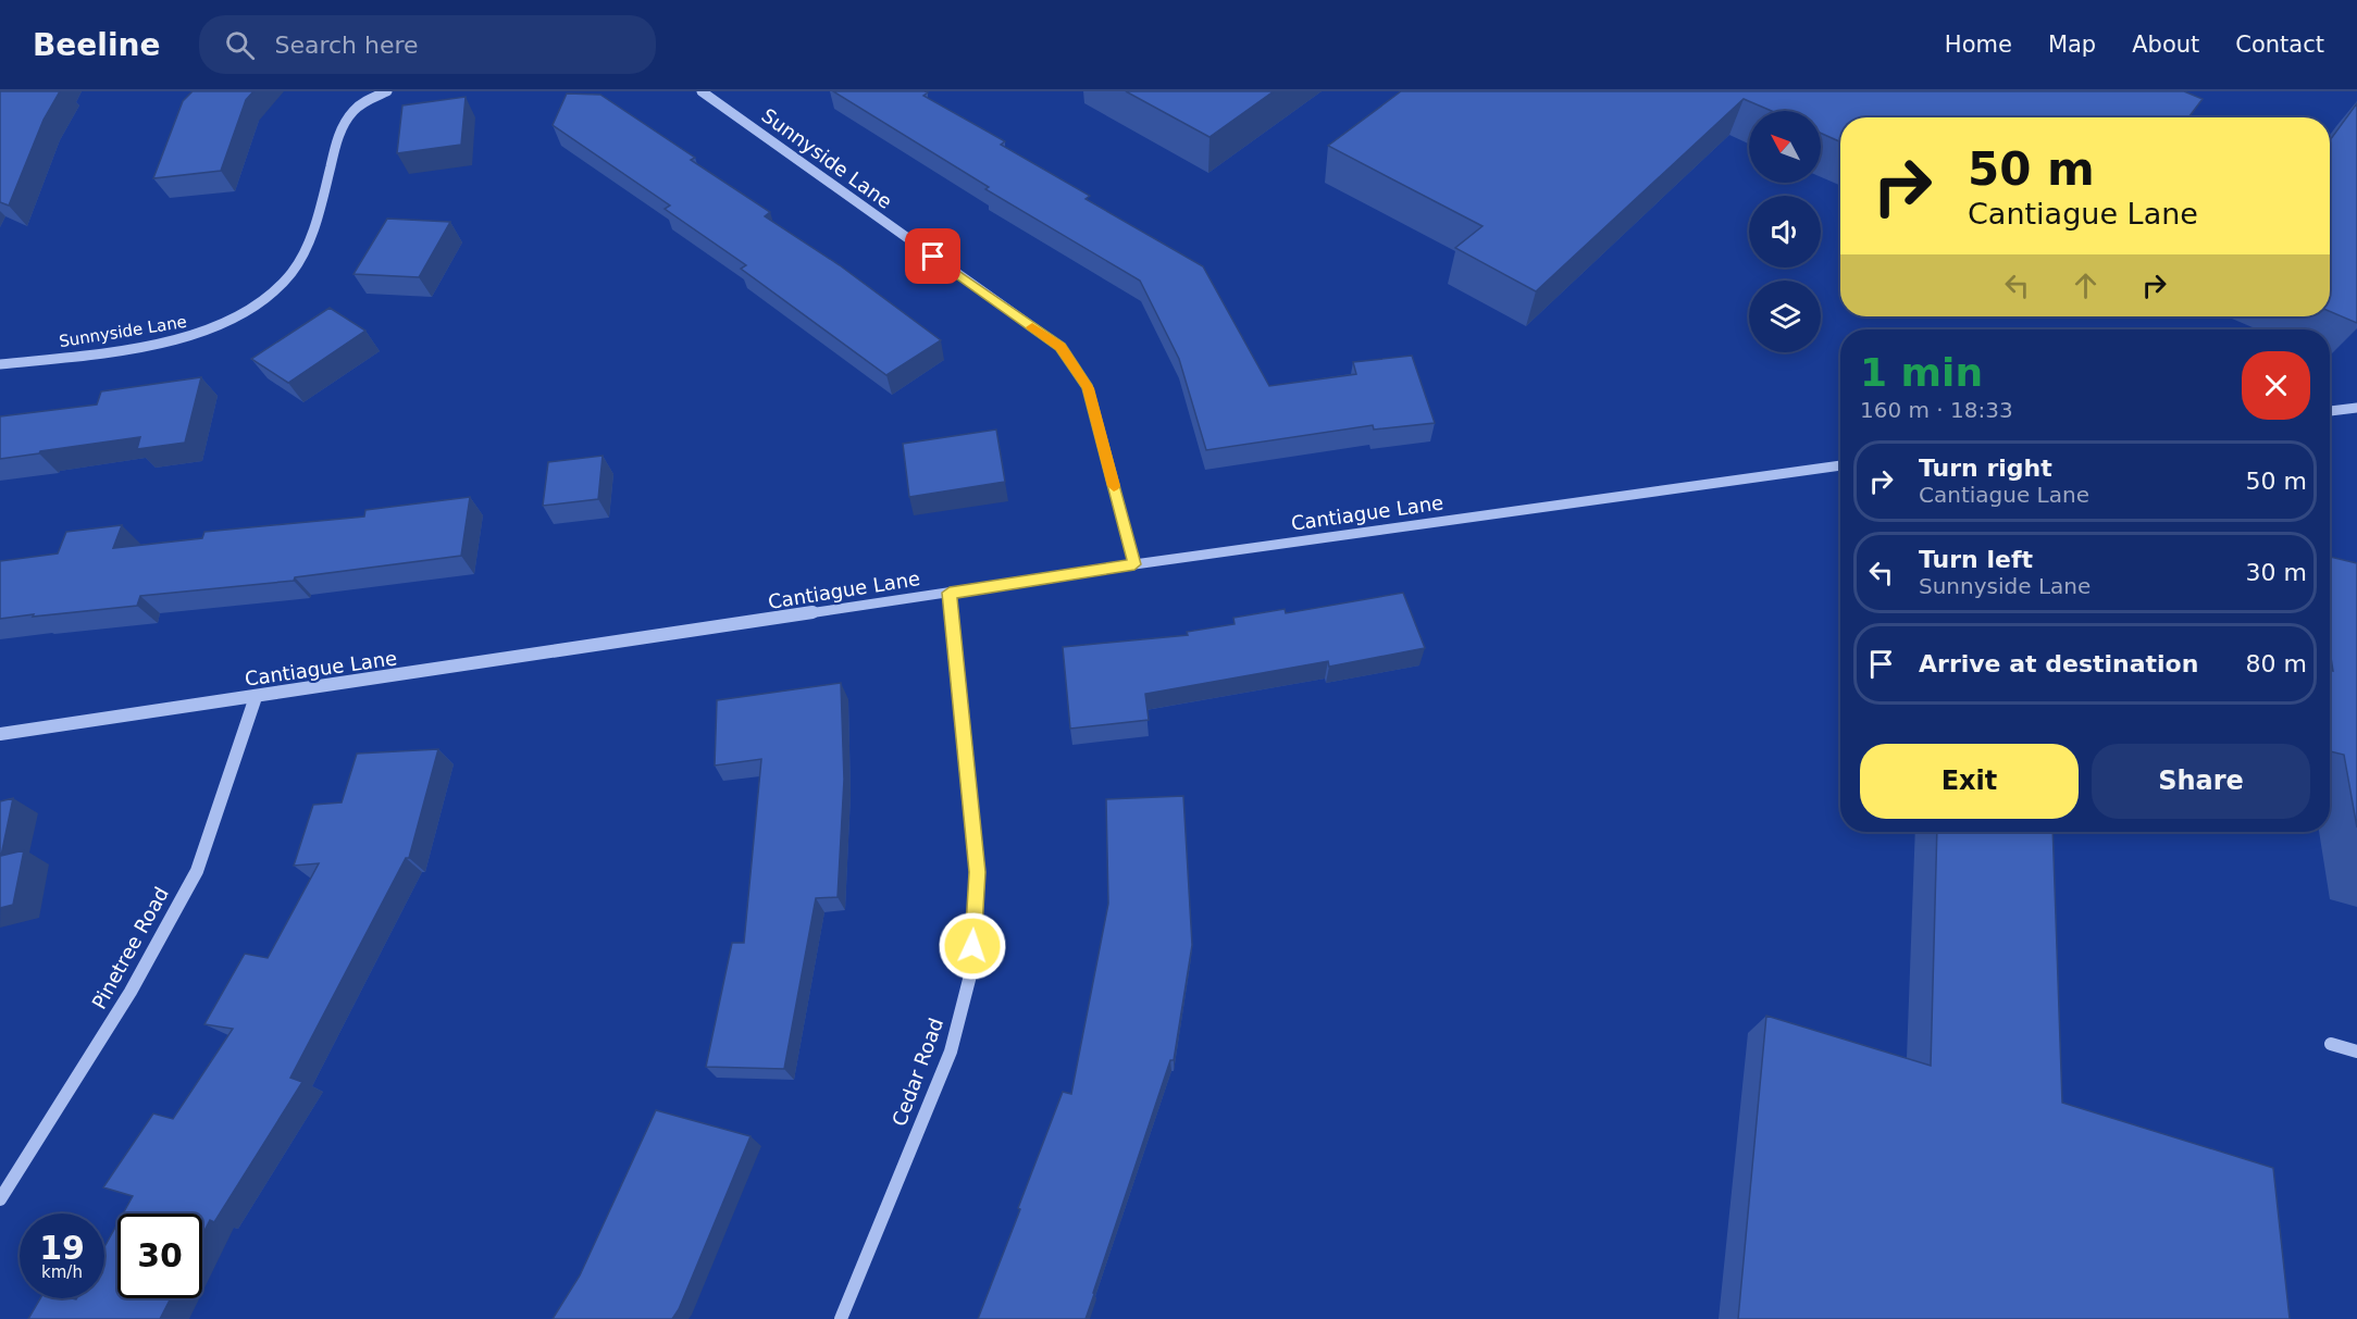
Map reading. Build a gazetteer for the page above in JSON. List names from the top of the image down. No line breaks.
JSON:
{"streets":{"street":["Sunnyside Lane","Cantiague Lane","Pinetree Road","Cedar Road"]},"crossings":[["Sunnyside Lane","Cantiague Lane"],["Cantiague Lane","Pinetree Road"],["Cantiague Lane","Cedar Road"]],"north":"top left","page":{"header":"Beeline","search":"Search here","nav":["Home","Map","About","Contact"],"turn":["50 m","Cantiague Lane"],"heading":["1 min","160 m · 18:33"],"list":[{"name":"Turn right","note":"Cantiague Lane","value":"50 m"},{"name":"Turn left","note":"Sunnyside Lane","value":"30 m"},{"name":"Arrive at destination","value":"80 m"}],"buttons":["Exit","Share"],"speed":"19 km/h","limit":"30"}}
